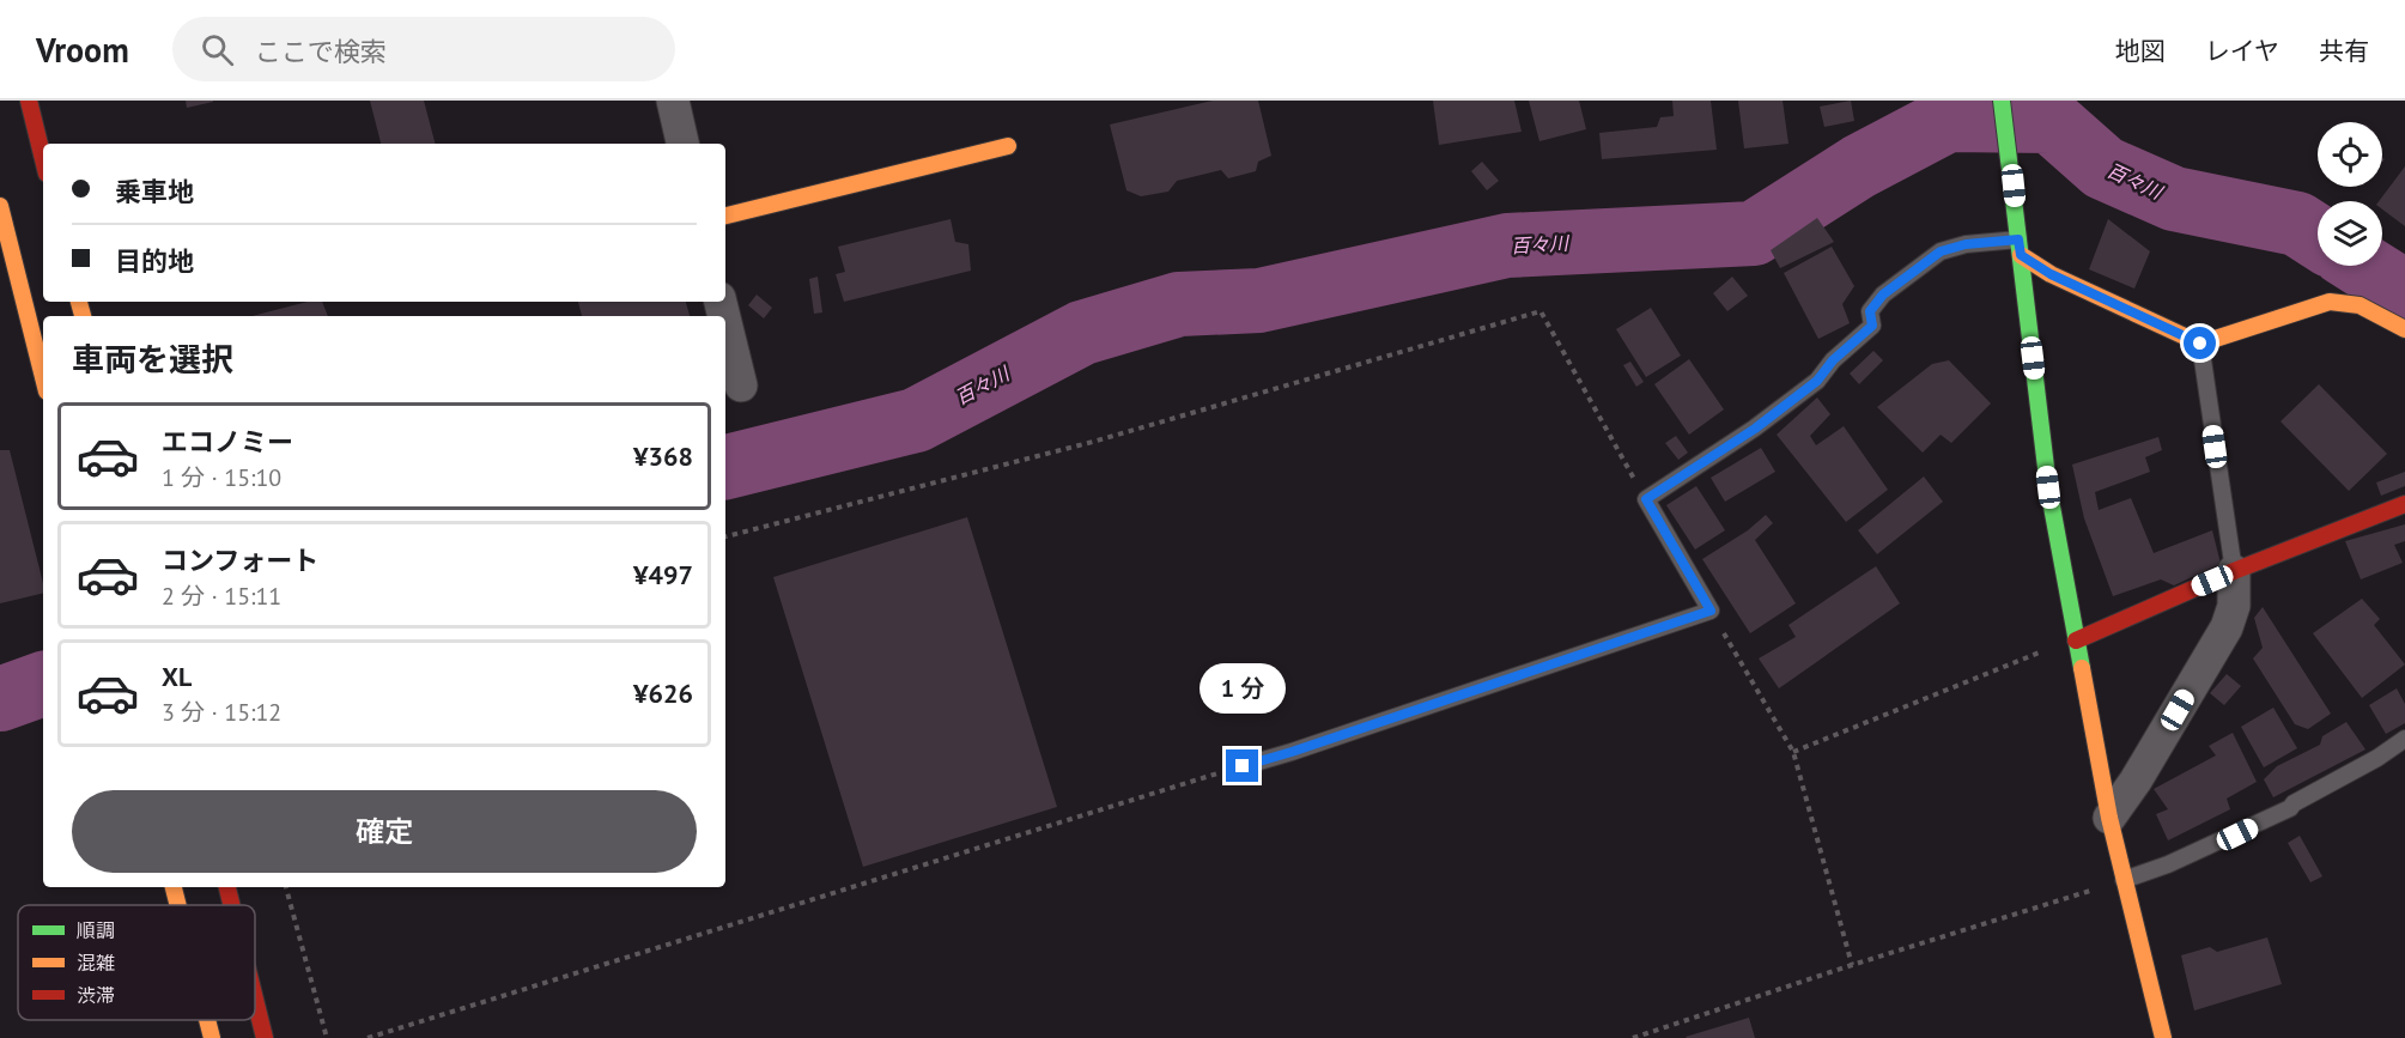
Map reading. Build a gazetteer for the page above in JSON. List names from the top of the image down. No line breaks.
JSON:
{"water":["百々川"],"legend":["順調","混雑","渋滞"],"page":{"header":"Vroom","search":"ここで検索","nav":["地図","レイヤ","共有"],"banner":["乗車地","目的地"],"heading":"車両を選択","list":[{"name":"エコノミー","note":"1 分 · 15:10","value":"¥368"},{"name":"コンフォート","note":"2 分 · 15:11","value":"¥497"},{"name":"XL","note":"3 分 · 15:12","value":"¥626"}],"bubble":"1 分","buttons":"確定"}}
